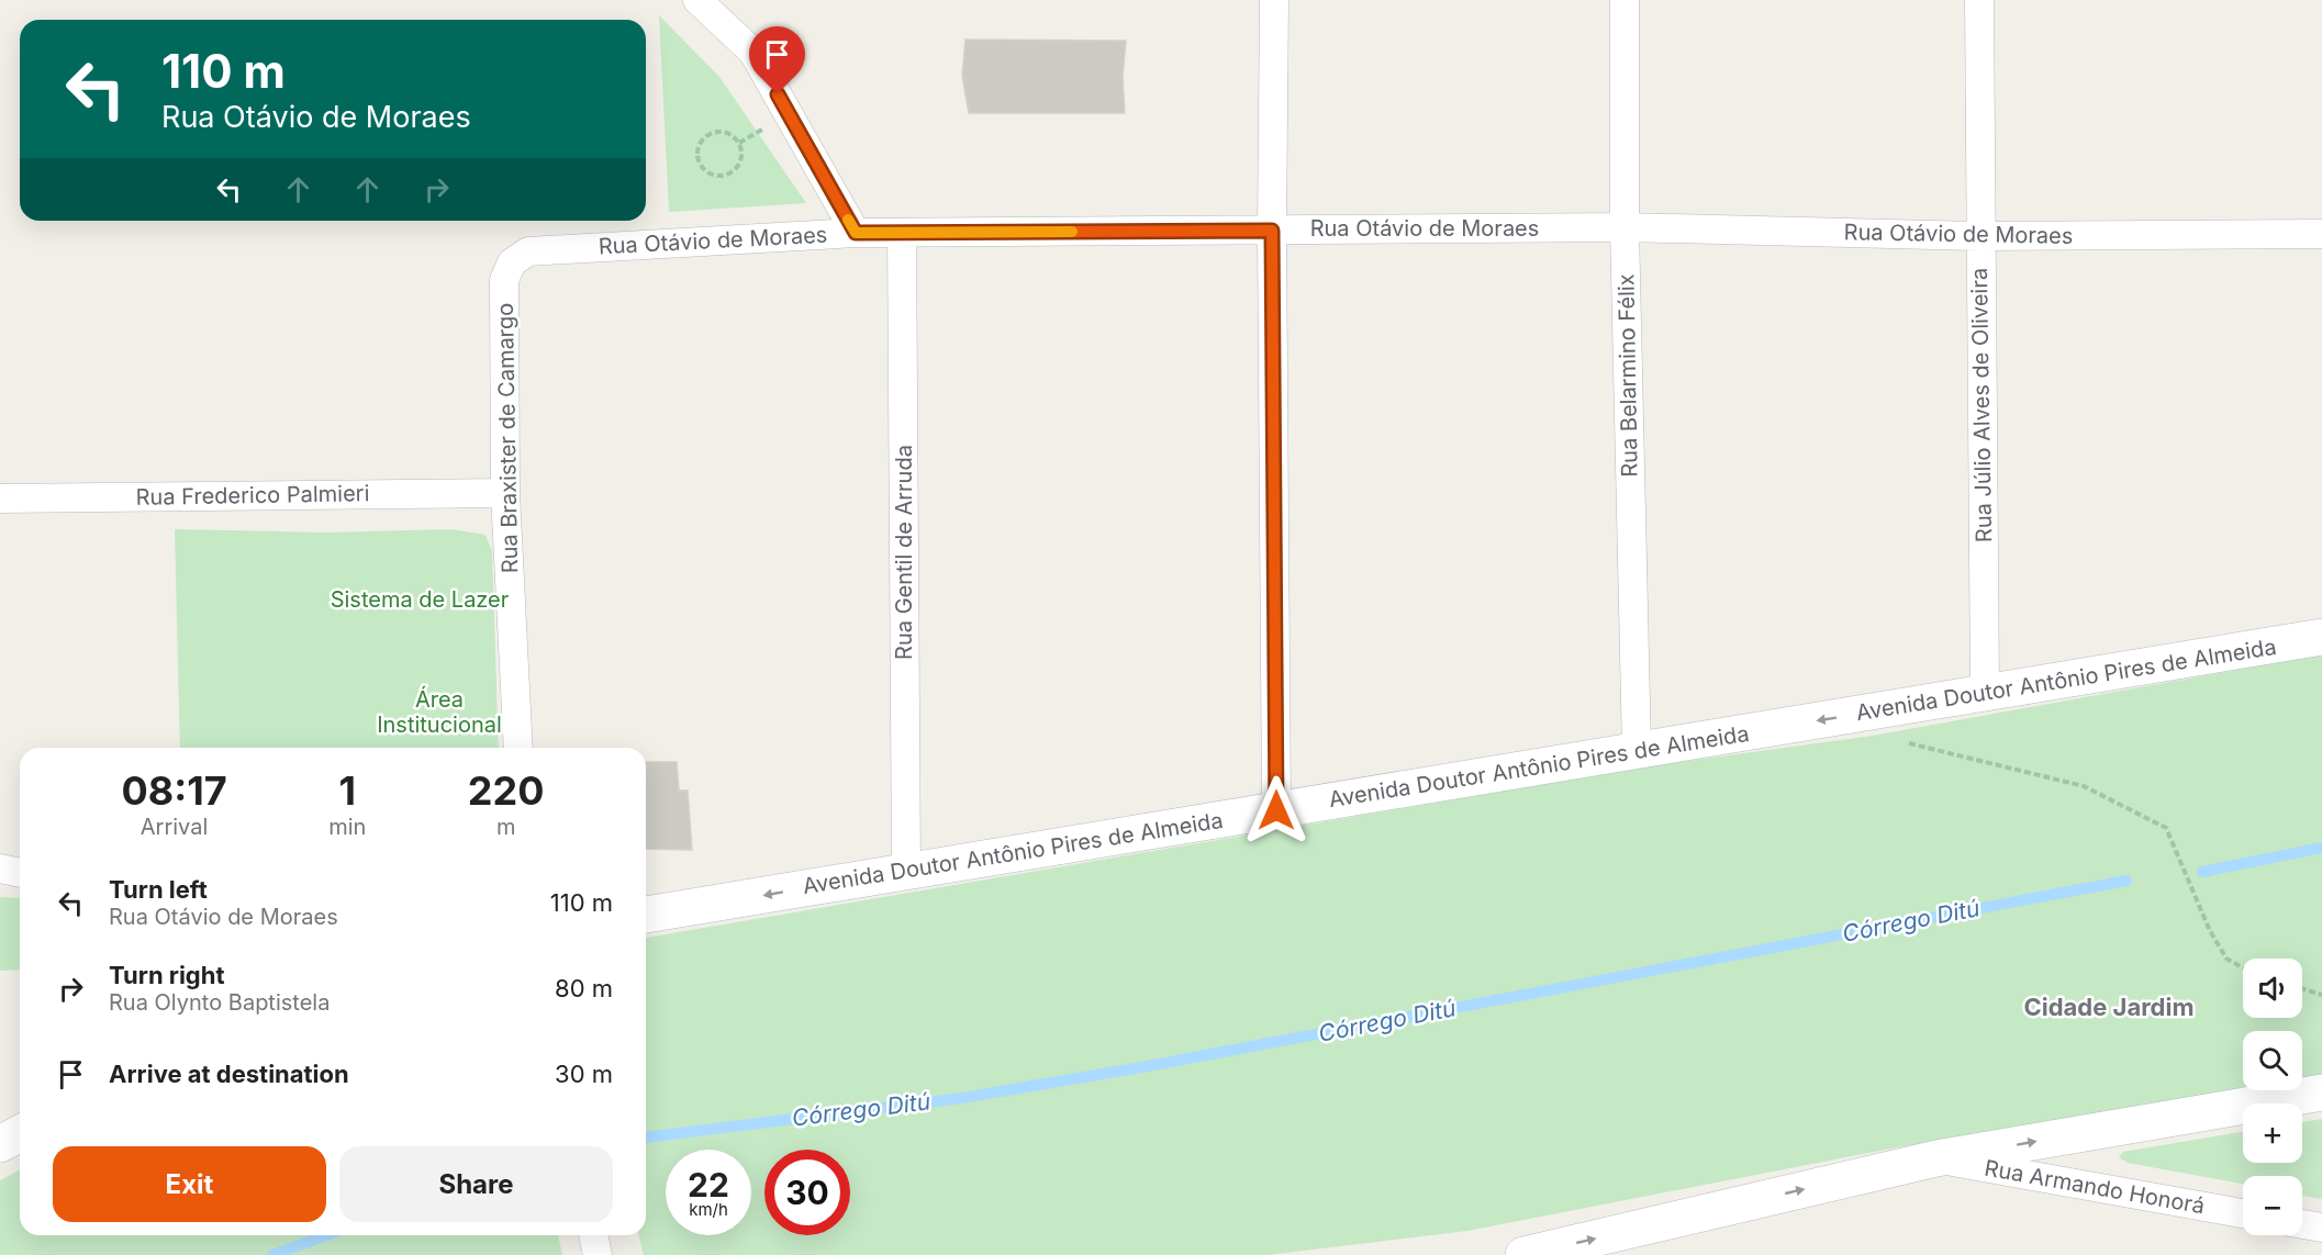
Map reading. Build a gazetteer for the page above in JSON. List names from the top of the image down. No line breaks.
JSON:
{"streets":{"main road":["Avenida Doutor Antônio Pires de Almeida"],"street":["Rua Otávio de Moraes","Rua Belarmino Félix","Rua Júlio Alves de Oliveira","Rua Braxister de Camargo","Rua Frederico Palmieri","Rua Gentil de Arruda","Rua Armando Honorá"]},"crossings":[["Rua Otávio de Moraes","Rua Belarmino Félix"],["Rua Otávio de Moraes","Rua Júlio Alves de Oliveira"],["Rua Otávio de Moraes","Rua Braxister de Camargo"],["Rua Otávio de Moraes","Rua Gentil de Arruda"],["Rua Belarmino Félix","Avenida Doutor Antônio Pires de Almeida"],["Rua Júlio Alves de Oliveira","Avenida Doutor Antônio Pires de Almeida"],["Rua Braxister de Camargo","Rua Frederico Palmieri"],["Rua Gentil de Arruda","Avenida Doutor Antônio Pires de Almeida"]],"one_way":["Avenida Doutor Antônio Pires de Almeida"],"districts":["Cidade Jardim"],"water":["Córrego Ditú"],"parks":["Sistema de Lazer","Área Institucional"],"page":{"turn":["110 m","Rua Otávio de Moraes"],"eta":["08:17","Arrival","1","min","220","m"],"list":[{"name":"Turn left","note":"Rua Otávio de Moraes","value":"110 m"},{"name":"Turn right","note":"Rua Olynto Baptistela","value":"80 m"},{"name":"Arrive at destination","value":"30 m"}],"map_buttons":["+","−"],"buttons":["Exit","Share"],"speed":"22 km/h","limit":"30"}}
